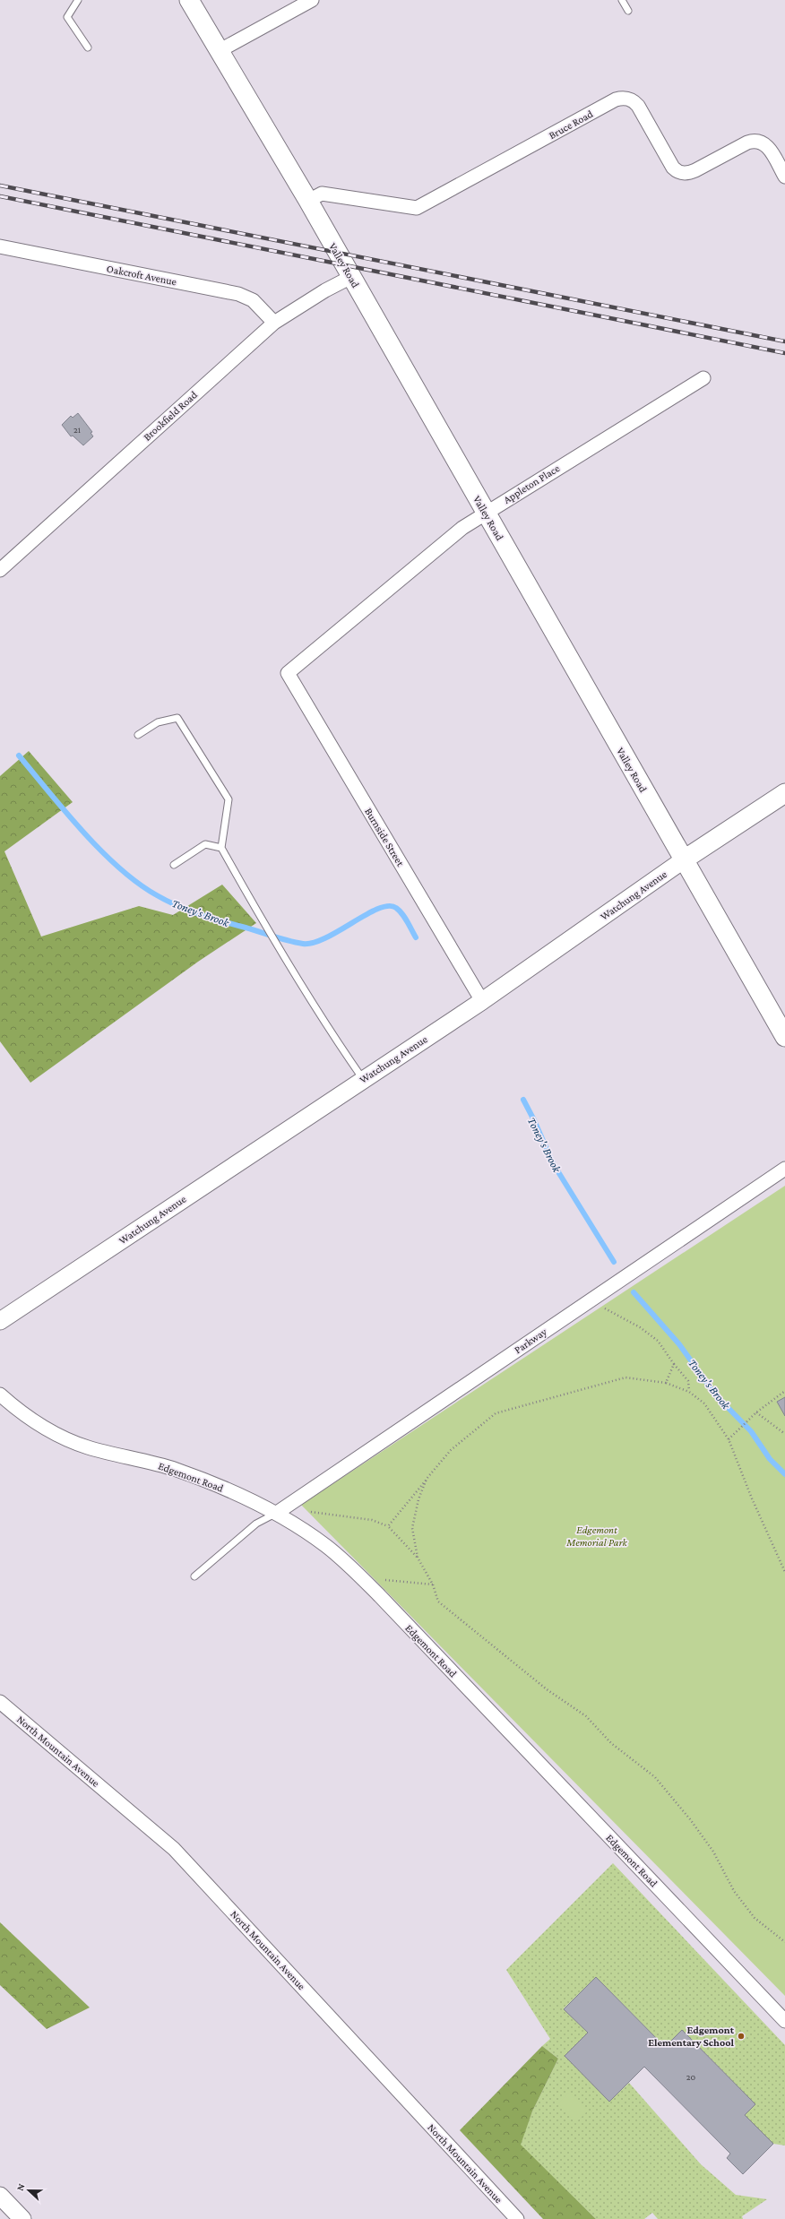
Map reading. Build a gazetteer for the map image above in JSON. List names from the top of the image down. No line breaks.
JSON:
{"streets":{"main road":["Valley Road","Watchung Avenue"],"street":["Bruce Road","Oakcroft Avenue","Brookfield Road","Appleton Place","Burnside Street","Parkway","Edgemont Road","North Mountain Avenue"]},"crossings":[["Bruce Road","Valley Road"],["Valley Road","Brookfield Road"],["Valley Road","Appleton Place"],["Valley Road","Watchung Avenue"],["Oakcroft Avenue","Brookfield Road"],["Appleton Place","Burnside Street"],["Burnside Street","Watchung Avenue"],["Parkway","Edgemont Road"]],"water":["Toney's Brook"],"parks":["Edgemont Memorial Park"],"places":["Edgemont Elementary School"],"house_numbers":["21","20"],"north":"left"}
